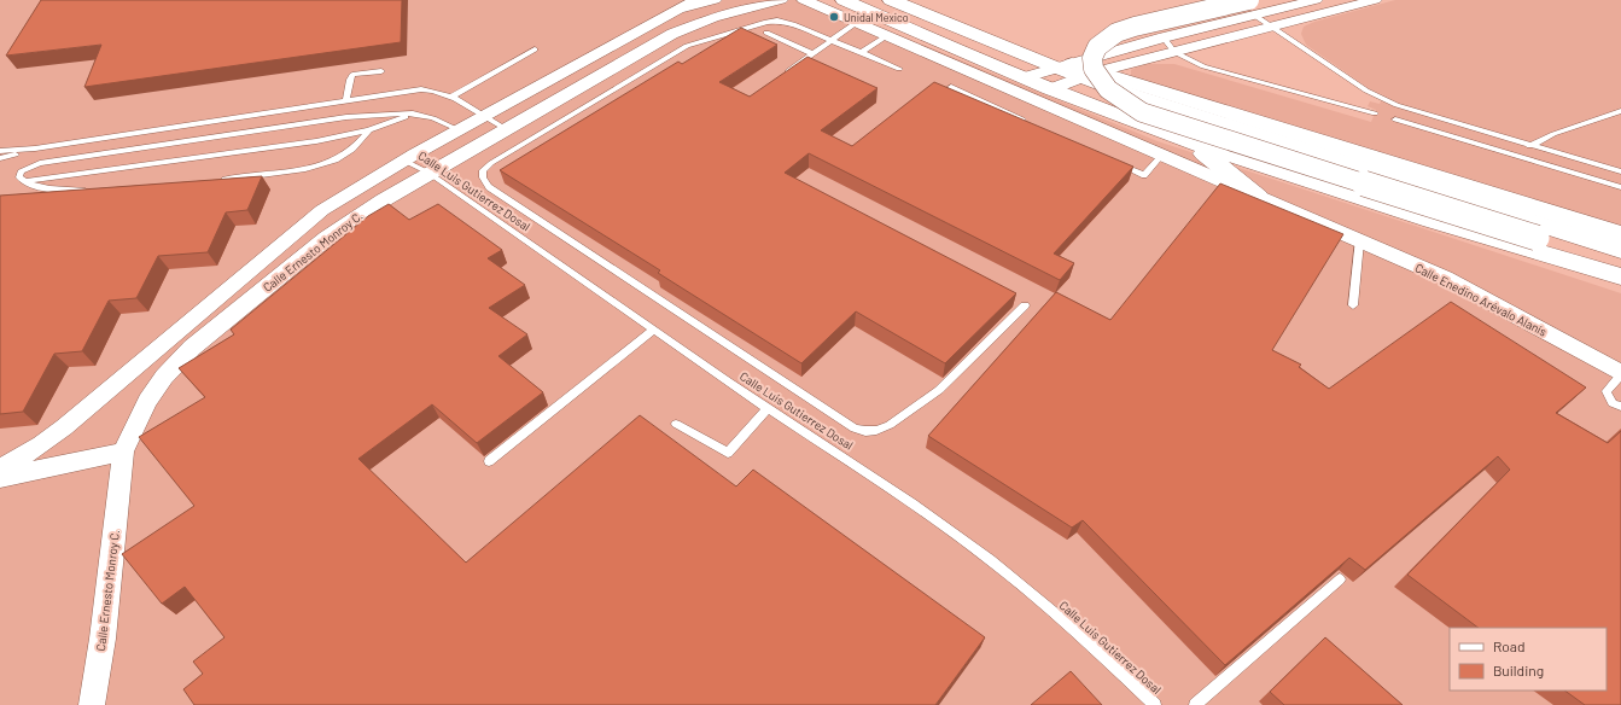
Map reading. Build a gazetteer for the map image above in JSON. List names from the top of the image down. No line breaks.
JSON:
{"streets":{"street":["Calle Ernesto Monroy C.","Calle Enedino Arévalo Alanís"],"lane":["Calle Luis Gutierrez Dosal"]},"crossings":[["Calle Luis Gutierrez Dosal","Calle Ernesto Monroy C."]],"places":["Unidal Mexico"],"legend":["Road","Building"]}
